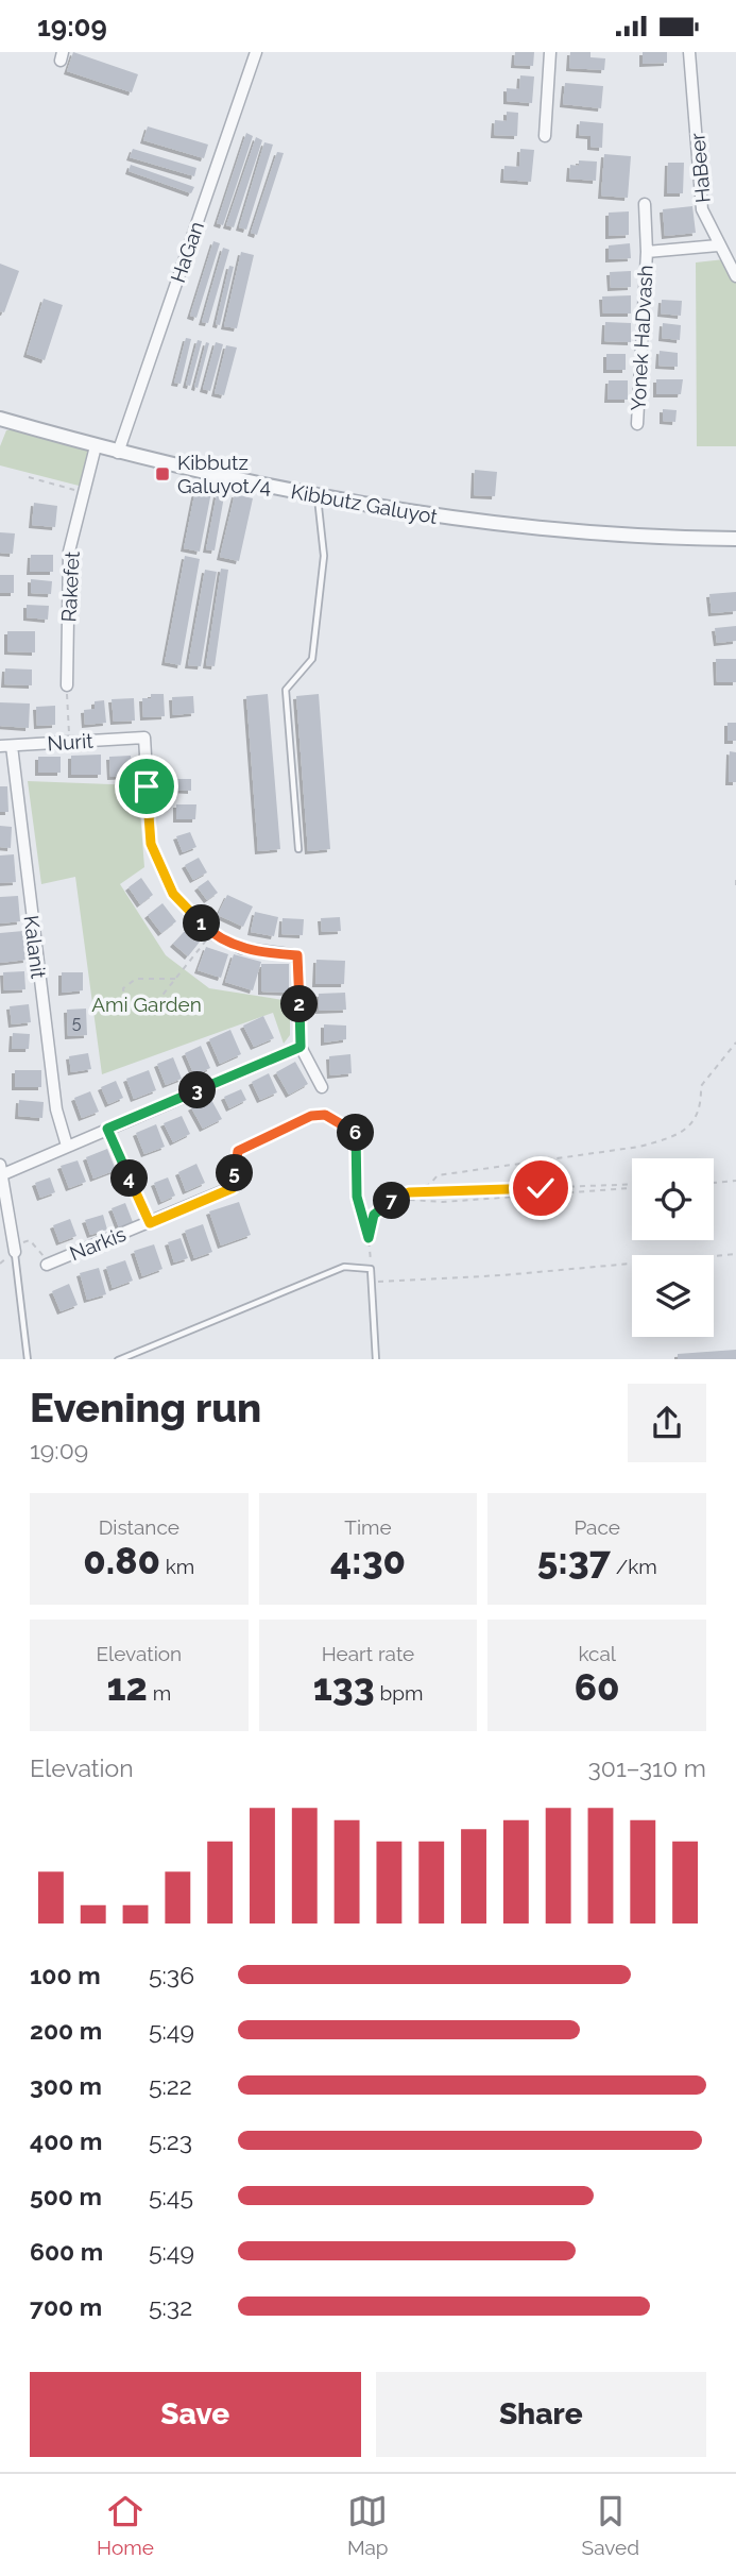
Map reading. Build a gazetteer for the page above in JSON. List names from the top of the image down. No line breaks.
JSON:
{"streets":{"street":["HaBeer","HaGan","Yonek HaDvash","Kibbutz Galuyot","Rakefet","Nurit","Kalanit","Narkis"]},"crossings":[["HaBeer","Yonek HaDvash"],["HaGan","Kibbutz Galuyot"],["Kibbutz Galuyot","Rakefet"],["Nurit","Kalanit"]],"parks":["Ami Garden"],"places":{"transit":["Kibbutz Galuyot/4"]},"house_numbers":["5"],"page":{"status":"19:09","pins":["1","2","3","6","5","4","7"],"heading":["Evening run","19:09"],"stats":[["Distance","0.80 km"],["Time","4:30"],["Pace","5:37 /km"],["Elevation","12 m"],["Heart rate","133 bpm"],["kcal","60"]],"chart":["Elevation","301–310 m"],"list":[{"name":"100 m","note":"5:36"},{"name":"200 m","note":"5:49"},{"name":"300 m","note":"5:22"},{"name":"400 m","note":"5:23"},{"name":"500 m","note":"5:45"},{"name":"600 m","note":"5:49"},{"name":"700 m","note":"5:32"}],"buttons":["Save","Share"],"tabs":["Home","Map","Saved"]}}
